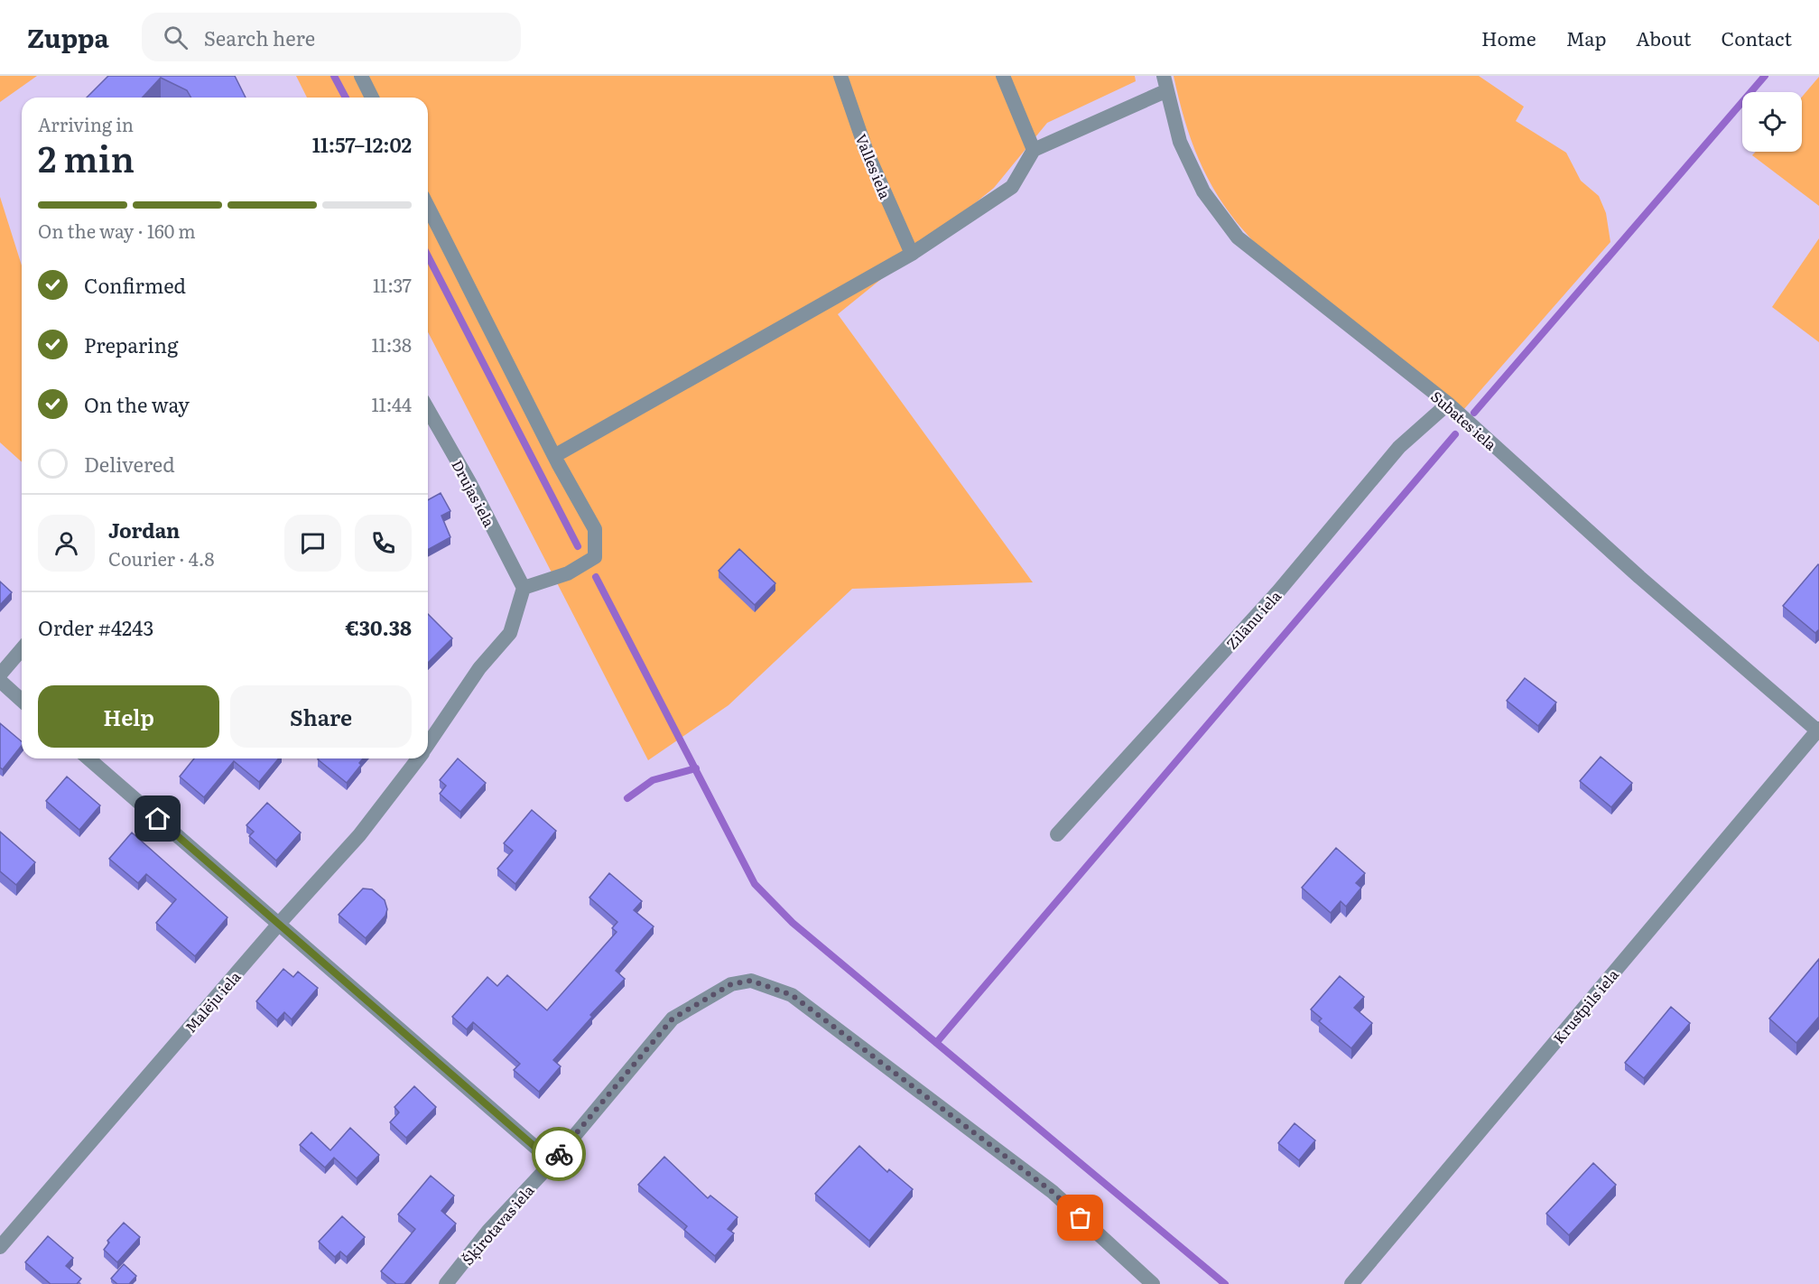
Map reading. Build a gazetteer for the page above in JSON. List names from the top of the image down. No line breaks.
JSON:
{"streets":{"street":["Valles iela","Subates iela","Drujas iela","Zilānu iela","Malēju iela","Krustpils iela","Šķirotavas iela"]},"crossings":[["Subates iela","Zilānu iela"],["Subates iela","Krustpils iela"],["Drujas iela","Malēju iela"]],"page":{"header":"Zuppa","search":"Search here","nav":["Home","Map","About","Contact"],"heading":["2 min","Arriving in","11:57–12:02"],"panel":["Jordan","Courier · 4.8","Order #4243","€30.38"],"bar":"On the way · 160 m","list":[["Confirmed","11:37"],["Preparing","11:38"],["On the way","11:44"],"Delivered"],"buttons":["Help","Share"]}}
